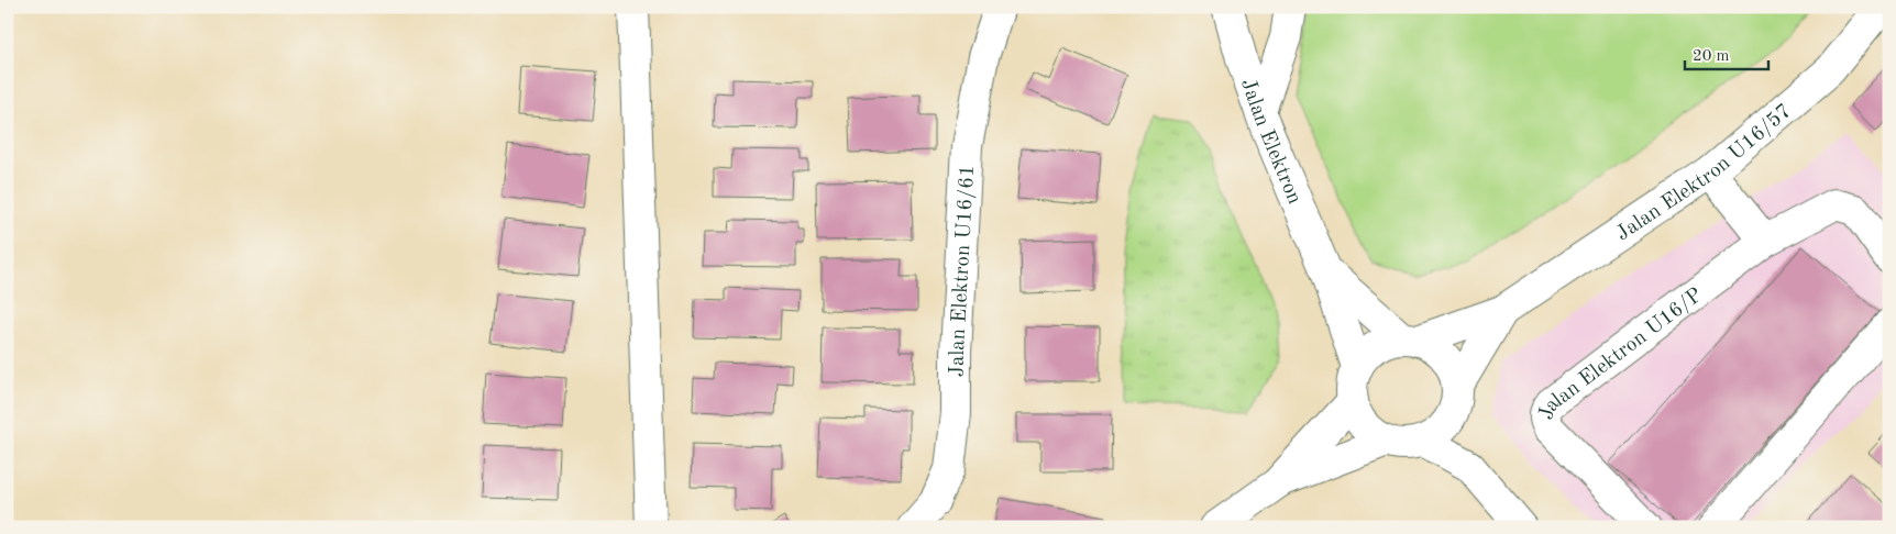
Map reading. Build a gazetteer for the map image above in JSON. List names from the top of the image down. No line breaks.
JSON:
{"streets":{"street":["Jalan Elektron","Jalan Elektron U16/57","Jalan Elektron U16/61","Jalan Elektron U16/P"]},"crossings":[["Jalan Elektron","Jalan Elektron U16/57"]],"scale_bar":"20 m"}
